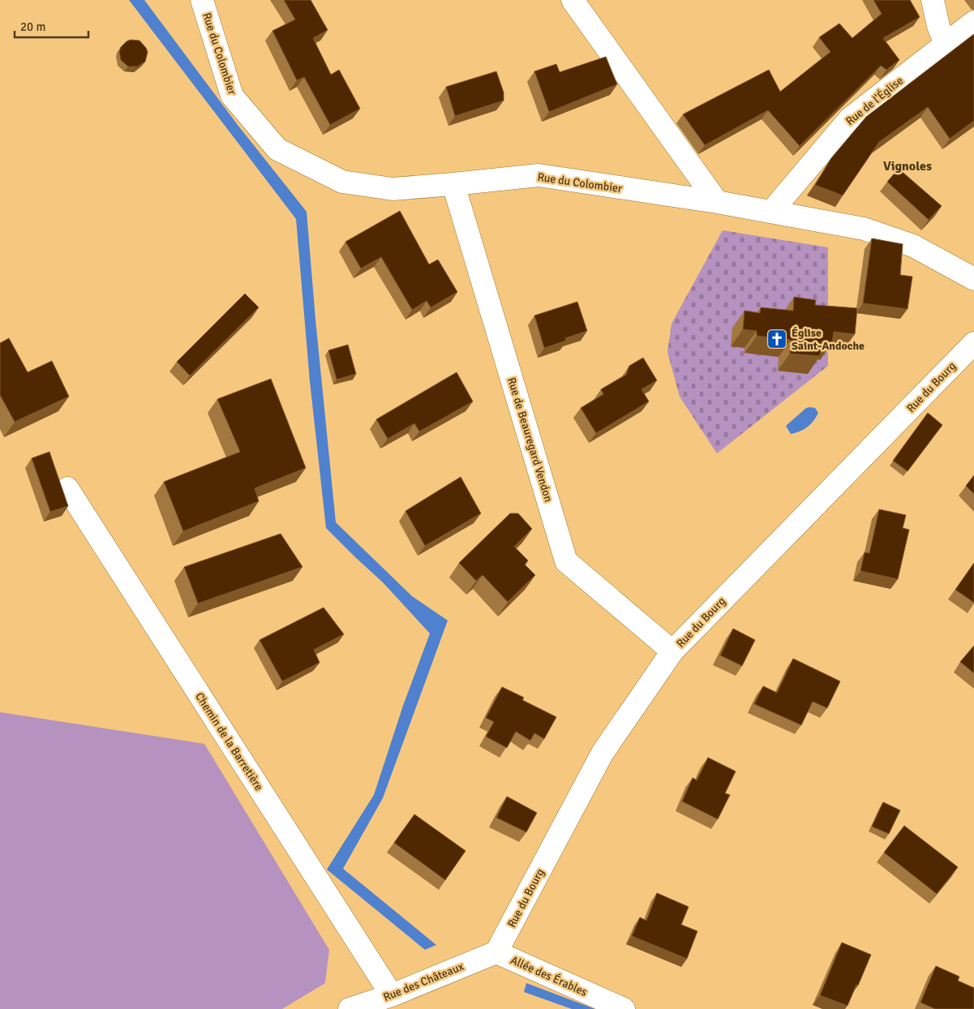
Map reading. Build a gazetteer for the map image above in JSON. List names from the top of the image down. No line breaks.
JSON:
{"streets":{"street":["Rue du Colombier","Rue de l'Église","Rue du Bourg","Rue de Beauregard Vendon","Chemin de la Barretière","Allée des Érables","Rue des Châteaux"]},"crossings":[["Rue du Colombier","Rue de l'Église"],["Rue du Colombier","Rue de Beauregard Vendon"],["Rue du Bourg","Rue de Beauregard Vendon"],["Rue du Bourg","Allée des Érables"],["Rue du Bourg","Rue des Châteaux"],["Chemin de la Barretière","Rue des Châteaux"],["Allée des Érables","Rue des Châteaux"]],"districts":["Vignoles"],"places":{"church":["Église Saint-Andoche"]},"scale_bar":"20 m"}
